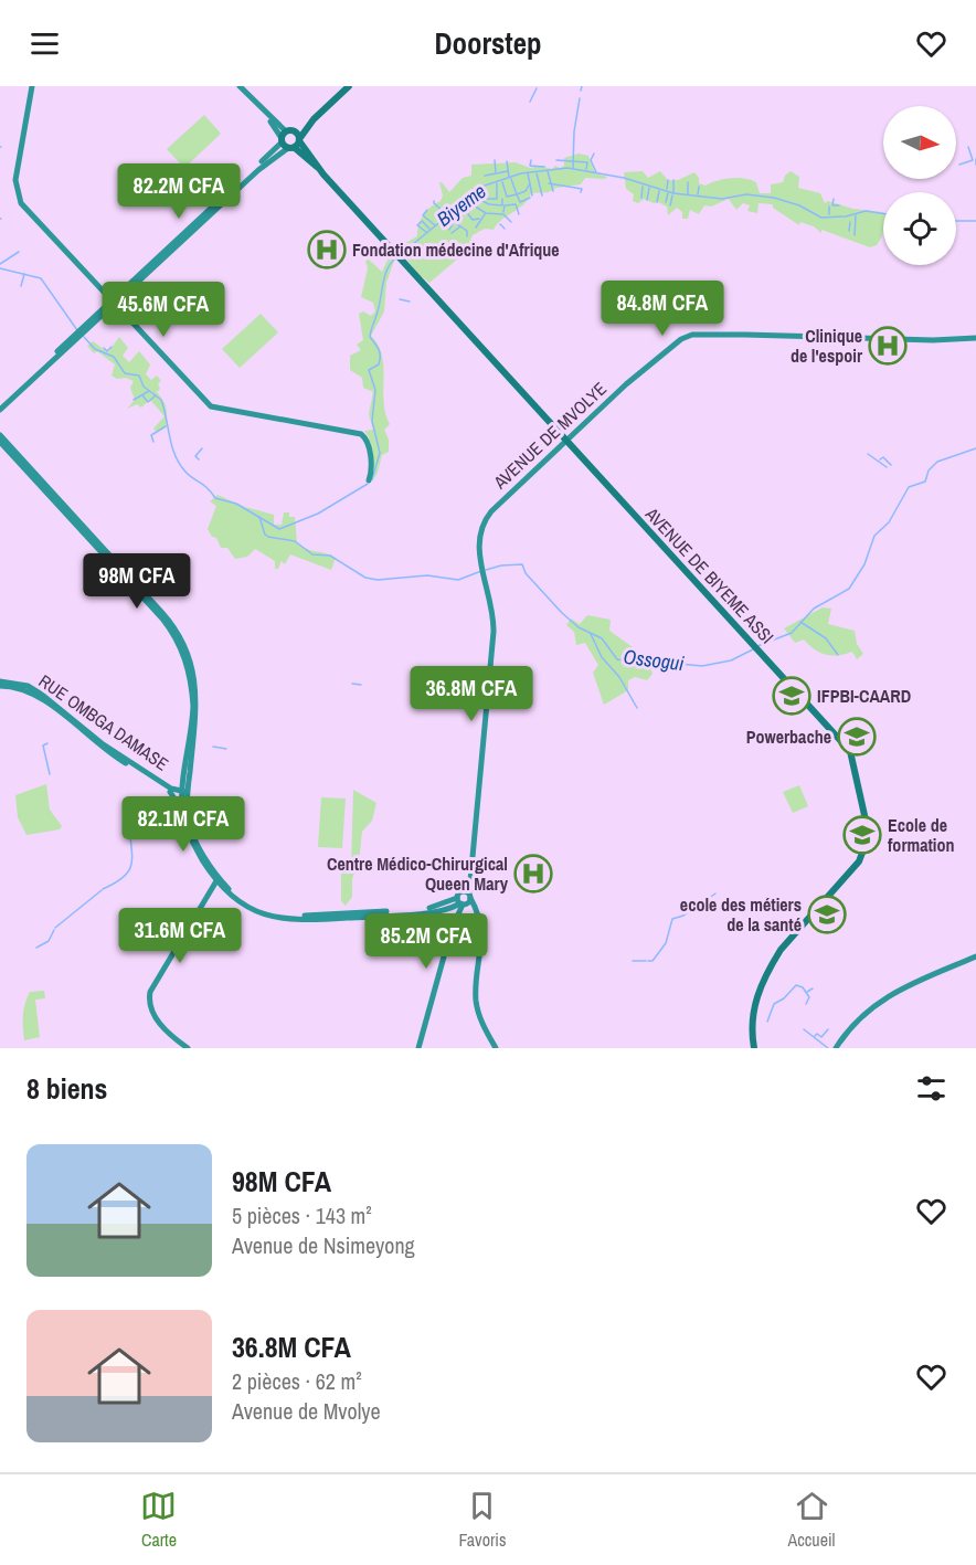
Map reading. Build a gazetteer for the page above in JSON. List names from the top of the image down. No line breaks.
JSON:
{"streets":{"main road":["AVENUE DE MVOLYE","AVENUE DE BIYEME ASSI","RUE OMBGA DAMASE"]},"crossings":[["AVENUE DE MVOLYE","AVENUE DE BIYEME ASSI"]],"water":["Biyeme","Ossogui"],"places":{"hospital":["Fondation médecine d'Afrique","Clinique de l'espoir","Centre Médico-Chirurgical Queen Mary"],"school or university":["IFPBI-CAARD","Powerbache","Ecole de formation","ecole des métiers de la santé"]},"north":"right","page":{"header":"Doorstep","price":["82.2M CFA","84.8M CFA","45.6M CFA","98M CFA","36.8M CFA","82.1M CFA","31.6M CFA","85.2M CFA"],"heading":"8 biens","list":[{"name":"98M CFA","note":"5 pièces · 143 m² · Avenue de Nsimeyong"},{"name":"36.8M CFA","note":"2 pièces · 62 m² · Avenue de Mvolye"}],"tabs":["Carte","Favoris","Accueil"]}}
